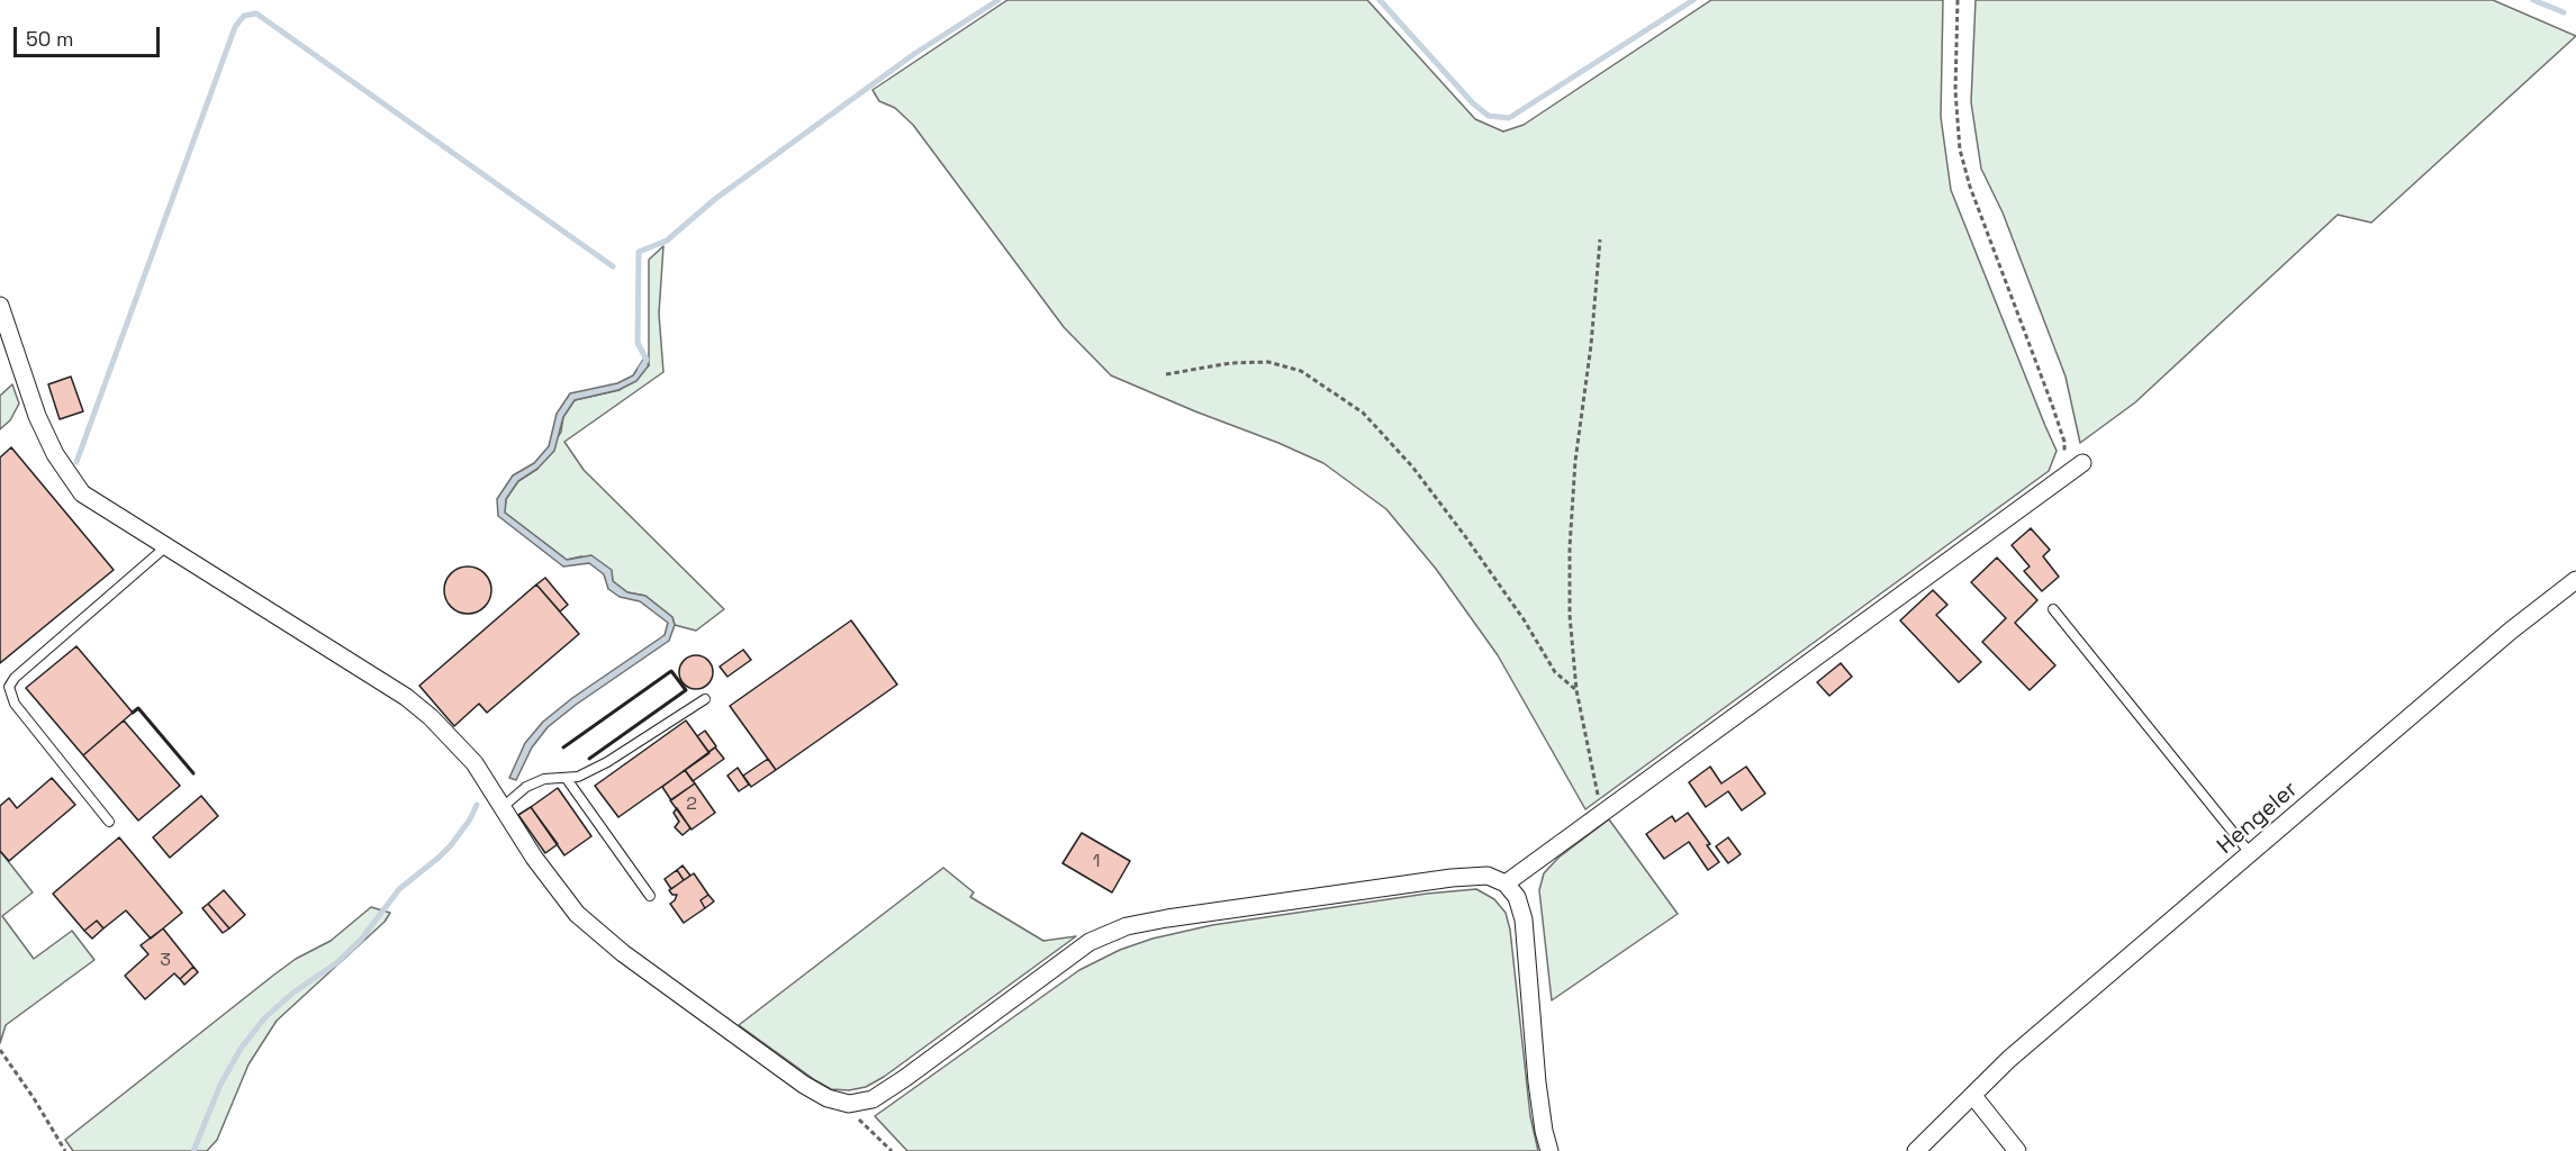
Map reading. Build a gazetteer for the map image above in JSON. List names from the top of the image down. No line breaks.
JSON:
{"streets":{"street":["Hengeler"]},"house_numbers":["2","1","3"],"scale_bar":"50 m"}
